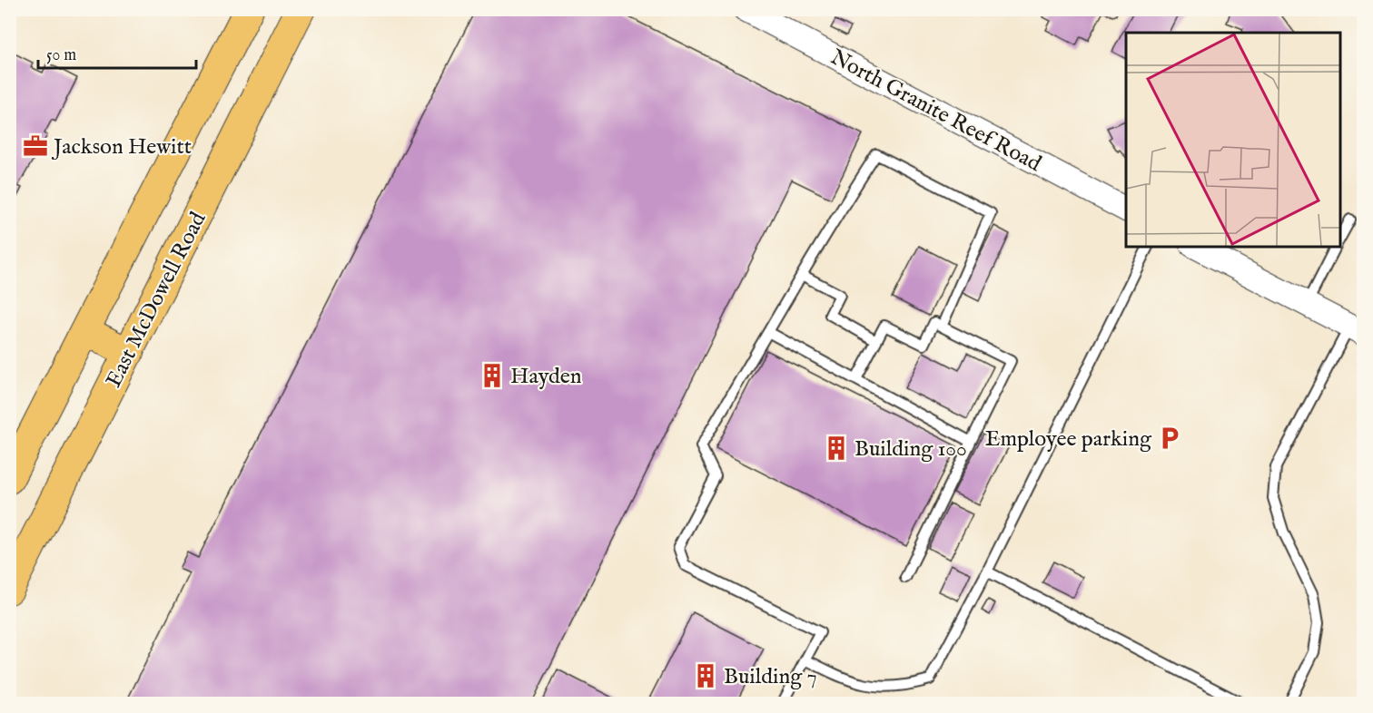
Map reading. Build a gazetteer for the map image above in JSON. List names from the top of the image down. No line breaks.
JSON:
{"streets":{"main road":["East McDowell Road"],"street":["North Granite Reef Road"]},"places":{"office":["Jackson Hewitt"],"building":["Hayden","Building 100","Building 7"],"parking":["Employee parking"]},"scale_bar":"50 m"}
